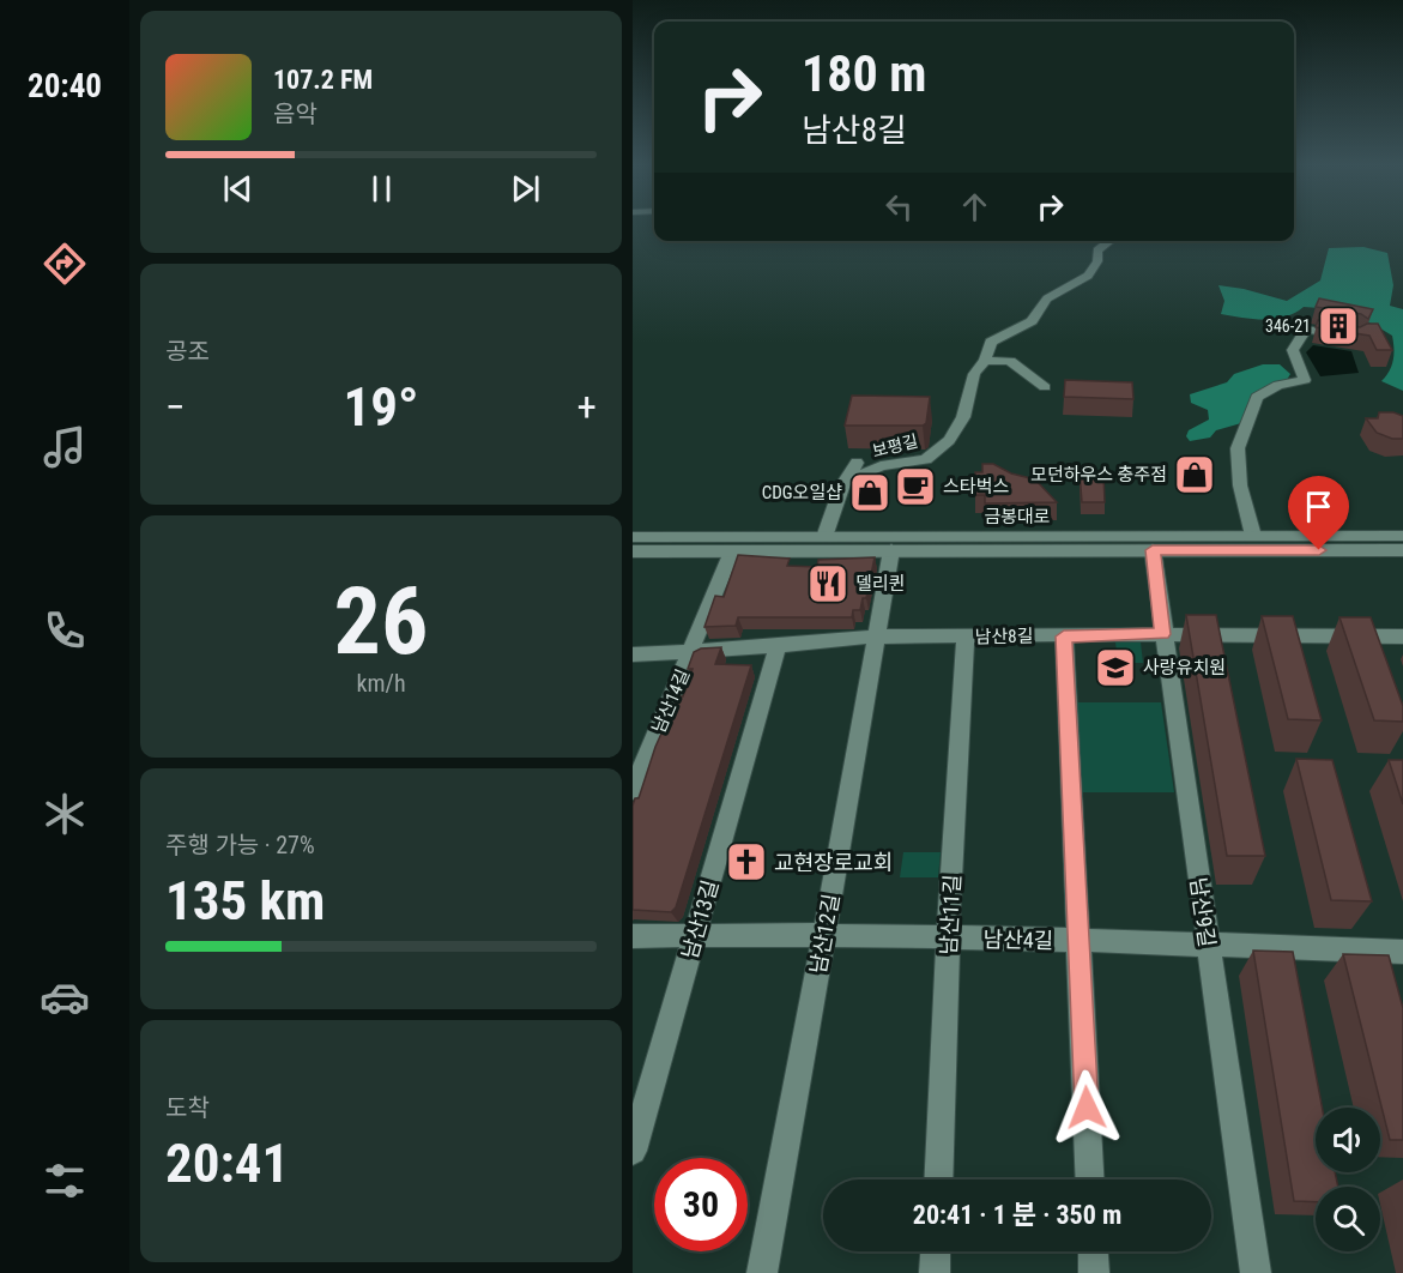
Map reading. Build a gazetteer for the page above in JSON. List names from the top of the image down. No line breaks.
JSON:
{"streets":{"street":["보평길","금봉대로","남산8길","남산14길","남산9길","남산11길","남산13길","남산12길","남산4길"]},"crossings":[["금봉대로","남산14길"],["금봉대로","남산9길"],["금봉대로","남산12길"],["남산8길","남산14길"],["남산8길","남산9길"],["남산8길","남산11길"],["남산8길","남산13길"],["남산8길","남산12길"],["남산9길","남산4길"],["남산11길","남산4길"],["남산13길","남산4길"],["남산12길","남산4길"]],"places":{"building":["346-21"],"shop":["모던하우스 충주점","CDG오일샵"],"cafe":["스타벅스"],"restaurant":["델리퀸"],"school or university":["사랑유치원"],"church":["교현장로교회"]},"page":{"tabs":"20:40","turn":["180 m","남산8길"],"song":["107.2 FM","음악"],"tile":["공조",["26","km/h"],["주행 가능 · 27%","135 km"],["도착","20:41"]],"heat":["−","19°","+"],"limit":"30","trip":"20:41 · 1 분 · 350 m"}}
